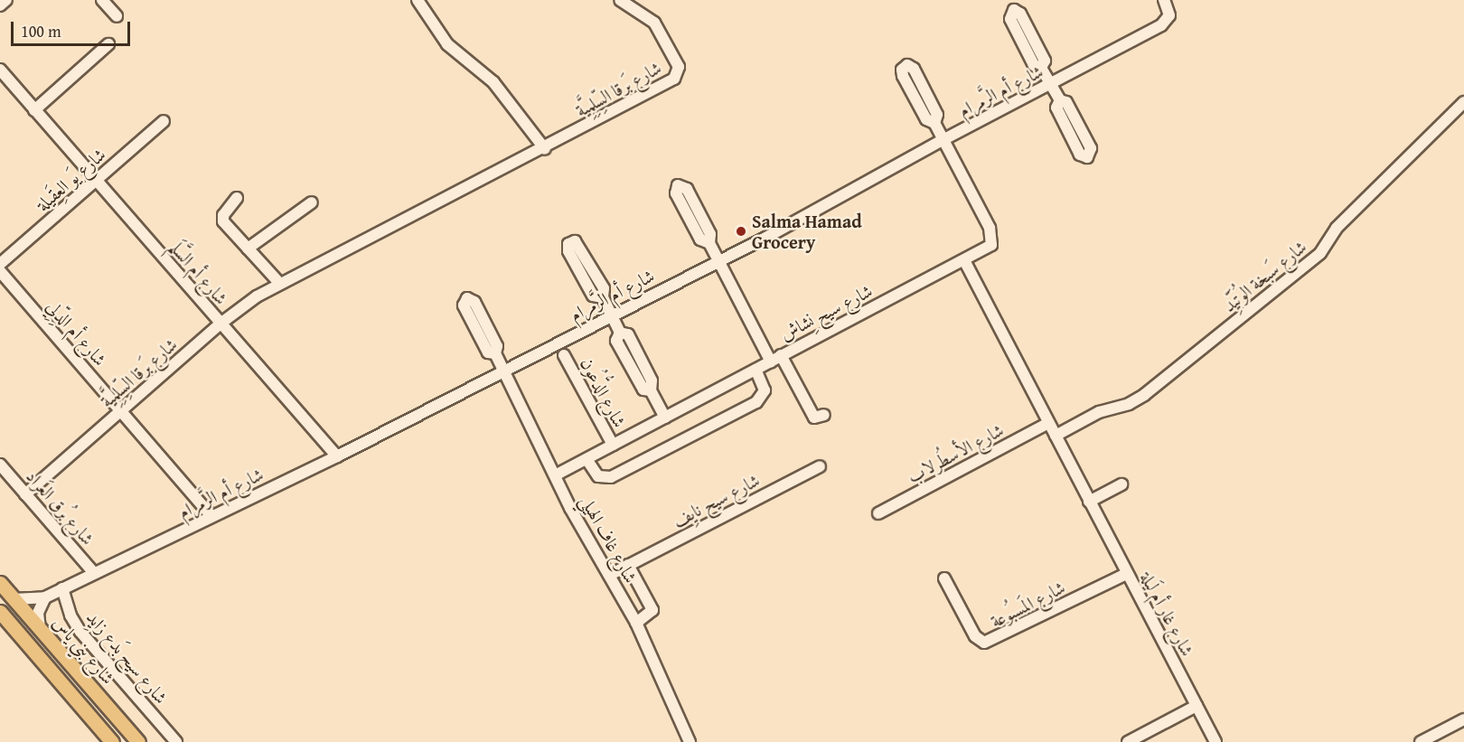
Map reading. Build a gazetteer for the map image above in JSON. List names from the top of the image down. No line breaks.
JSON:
{"streets":{"main road":["شارع بني ياس"],"street":["شارع بَرقا السِّلِمِيَّة","شارع أم الرَّمرام","شارع يَو العِقَيلة","شارع أم السَّلَم","شارع سَبخة الوُتَيِّد","شارع سيح نِشاش","شارع أم الدِّلِي","شارع الدُّعُون","شارع الأسطُرلاب","شارع سيح نايِف","شارع بُرق العَراد","شارع غاف الهيلي","شارع المَسبُوعة","شارع غار أم لَيلة","شارع سيح بَدع زايِد"]},"crossings":[["شارع بَرقا السِّلِمِيَّة","شارع أم السَّلَم"],["شارع بَرقا السِّلِمِيَّة","شارع أم الدِّلِي"],["شارع بَرقا السِّلِمِيَّة","شارع بُرق العَراد"],["شارع أم الرَّمرام","شارع أم السَّلَم"],["شارع أم الرَّمرام","شارع سيح نِشاش"],["شارع أم الرَّمرام","شارع أم الدِّلِي"],["شارع أم الرَّمرام","شارع بُرق العَراد"],["شارع أم الرَّمرام","شارع غاف الهيلي"],["شارع أم الرَّمرام","شارع بني ياس"],["شارع أم الرَّمرام","شارع سيح بَدع زايِد"],["شارع يَو العِقَيلة","شارع أم السَّلَم"],["شارع سَبخة الوُتَيِّد","شارع غار أم لَيلة"],["شارع سيح نِشاش","شارع الدُّعُون"],["شارع سيح نِشاش","شارع غاف الهيلي"],["شارع سيح نِشاش","شارع غار أم لَيلة"],["شارع الأسطُرلاب","شارع غار أم لَيلة"],["شارع سيح نايِف","شارع غاف الهيلي"],["شارع المَسبُوعة","شارع غار أم لَيلة"]],"places":["Salma Hamad Grocery"],"scale_bar":"100 m"}
